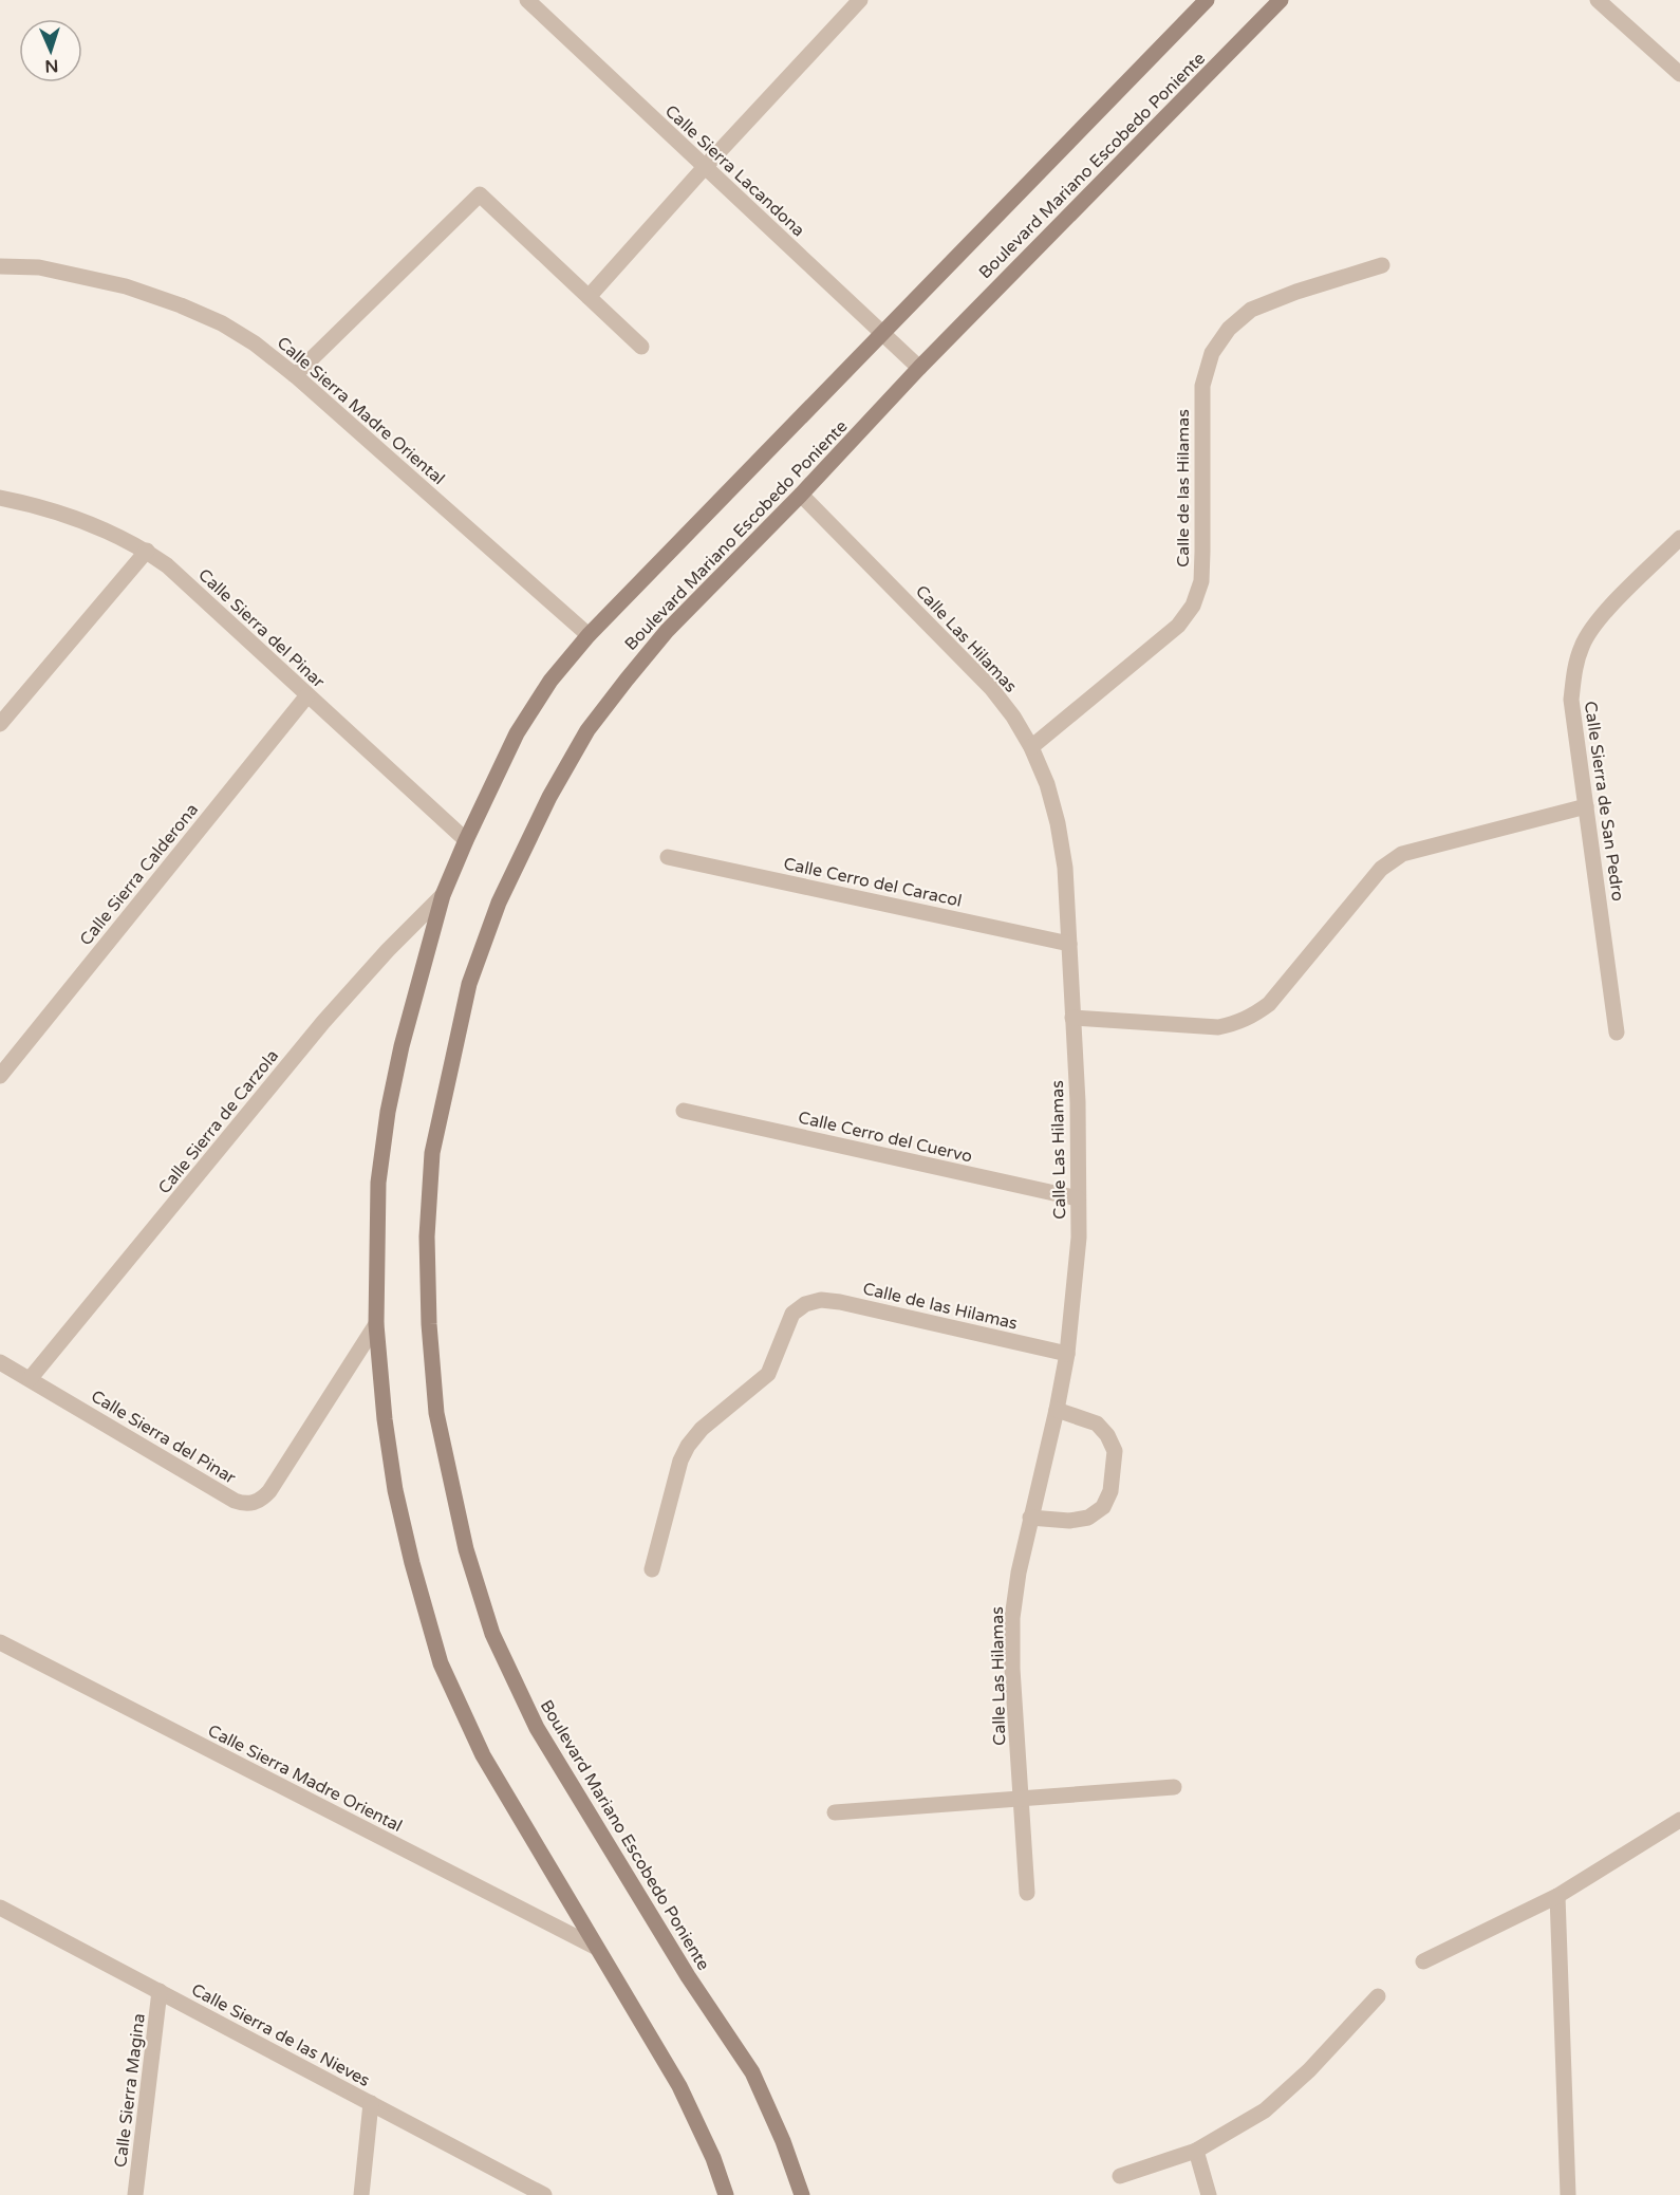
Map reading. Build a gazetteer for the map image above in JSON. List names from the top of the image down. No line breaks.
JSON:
{"streets":{"street":["Boulevard Mariano Escobedo Poniente","Calle Sierra Lacandona","Calle Sierra Madre Oriental","Calle de las Hilamas","Calle Sierra del Pinar","Calle Las Hilamas","Calle Sierra de San Pedro","Calle Sierra Calderona","Calle Cerro del Caracol","Calle Sierra de Carzola","Calle Cerro del Cuervo","Calle Sierra de las Nieves","Calle Sierra Magina"]},"crossings":[["Boulevard Mariano Escobedo Poniente","Calle Sierra Lacandona"],["Boulevard Mariano Escobedo Poniente","Calle Sierra Madre Oriental"],["Boulevard Mariano Escobedo Poniente","Calle Sierra del Pinar"],["Boulevard Mariano Escobedo Poniente","Calle Las Hilamas"],["Boulevard Mariano Escobedo Poniente","Calle Sierra de Carzola"],["Calle de las Hilamas","Calle Las Hilamas"],["Calle Sierra del Pinar","Calle Sierra Calderona"],["Calle Sierra del Pinar","Calle Sierra de Carzola"],["Calle Las Hilamas","Calle Cerro del Caracol"],["Calle Las Hilamas","Calle Cerro del Cuervo"],["Calle Sierra de las Nieves","Calle Sierra Magina"]],"north":"bottom"}
